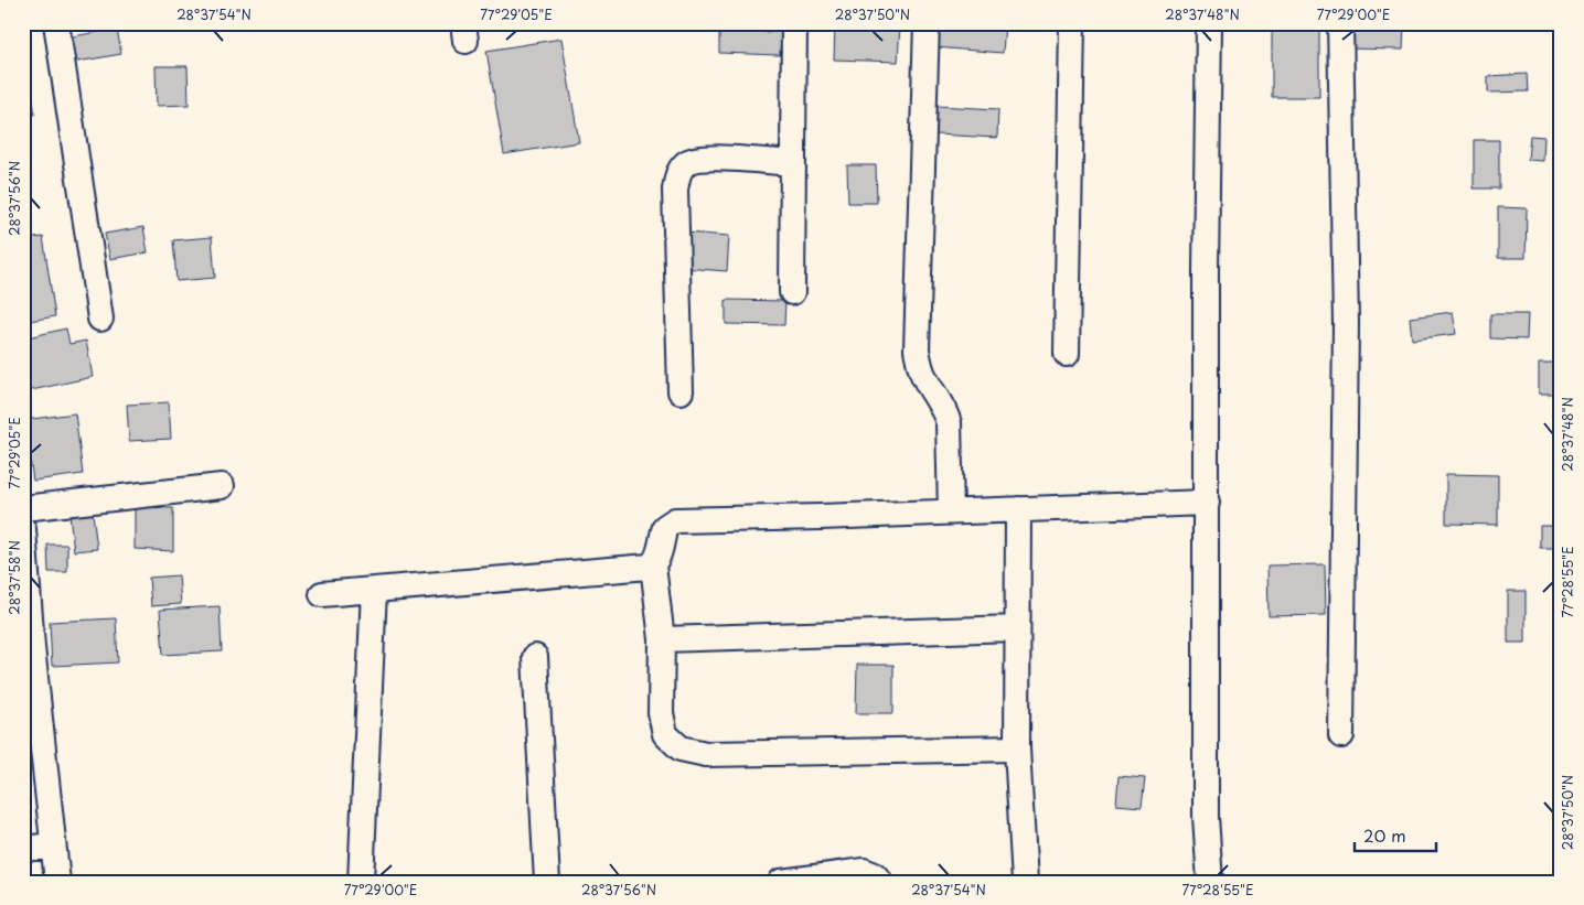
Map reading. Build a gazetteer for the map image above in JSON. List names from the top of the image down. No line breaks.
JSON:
{"scale_bar":"20 m","coordinates":["28°37'54\"N","77°29'05\"E","28°37'50\"N","28°37'48\"N","77°29'00\"E","28°37'56\"N","28°37'58\"N","77°28'55\"E"]}
